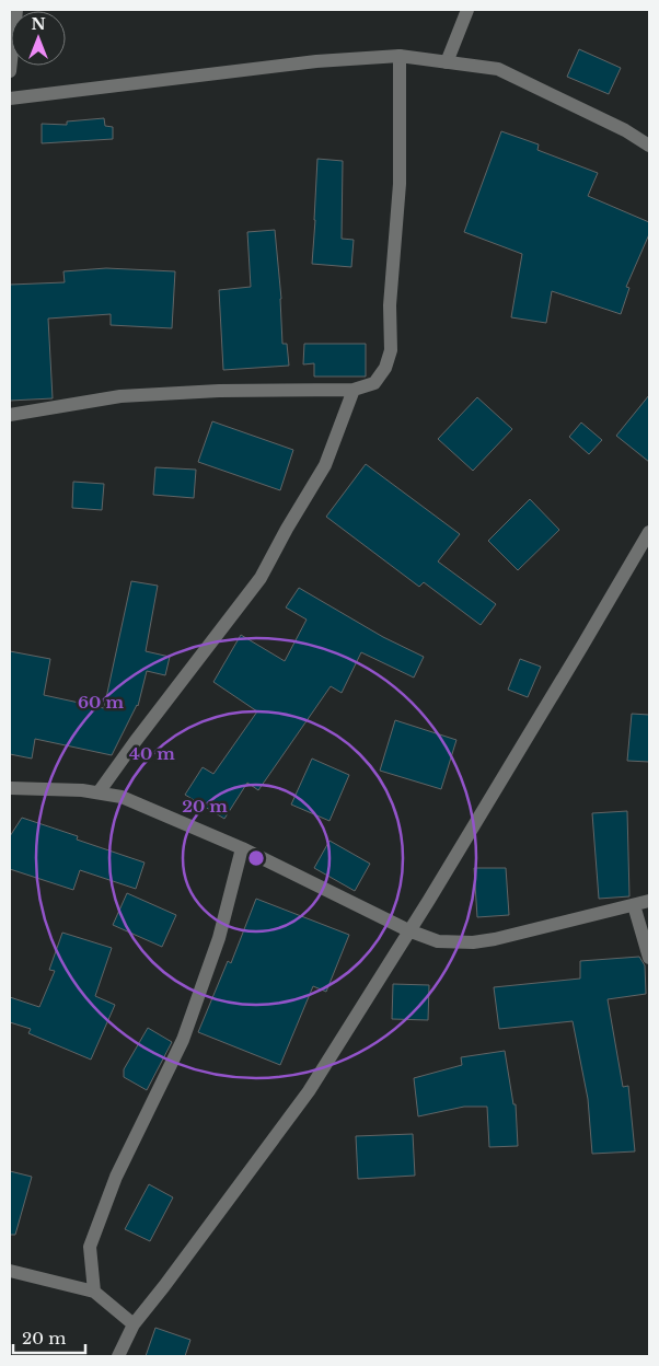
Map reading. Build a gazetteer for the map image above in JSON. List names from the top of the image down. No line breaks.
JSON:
{"scale_bar":"20 m","north":"top","rings":["60 m","40 m","20 m"]}
